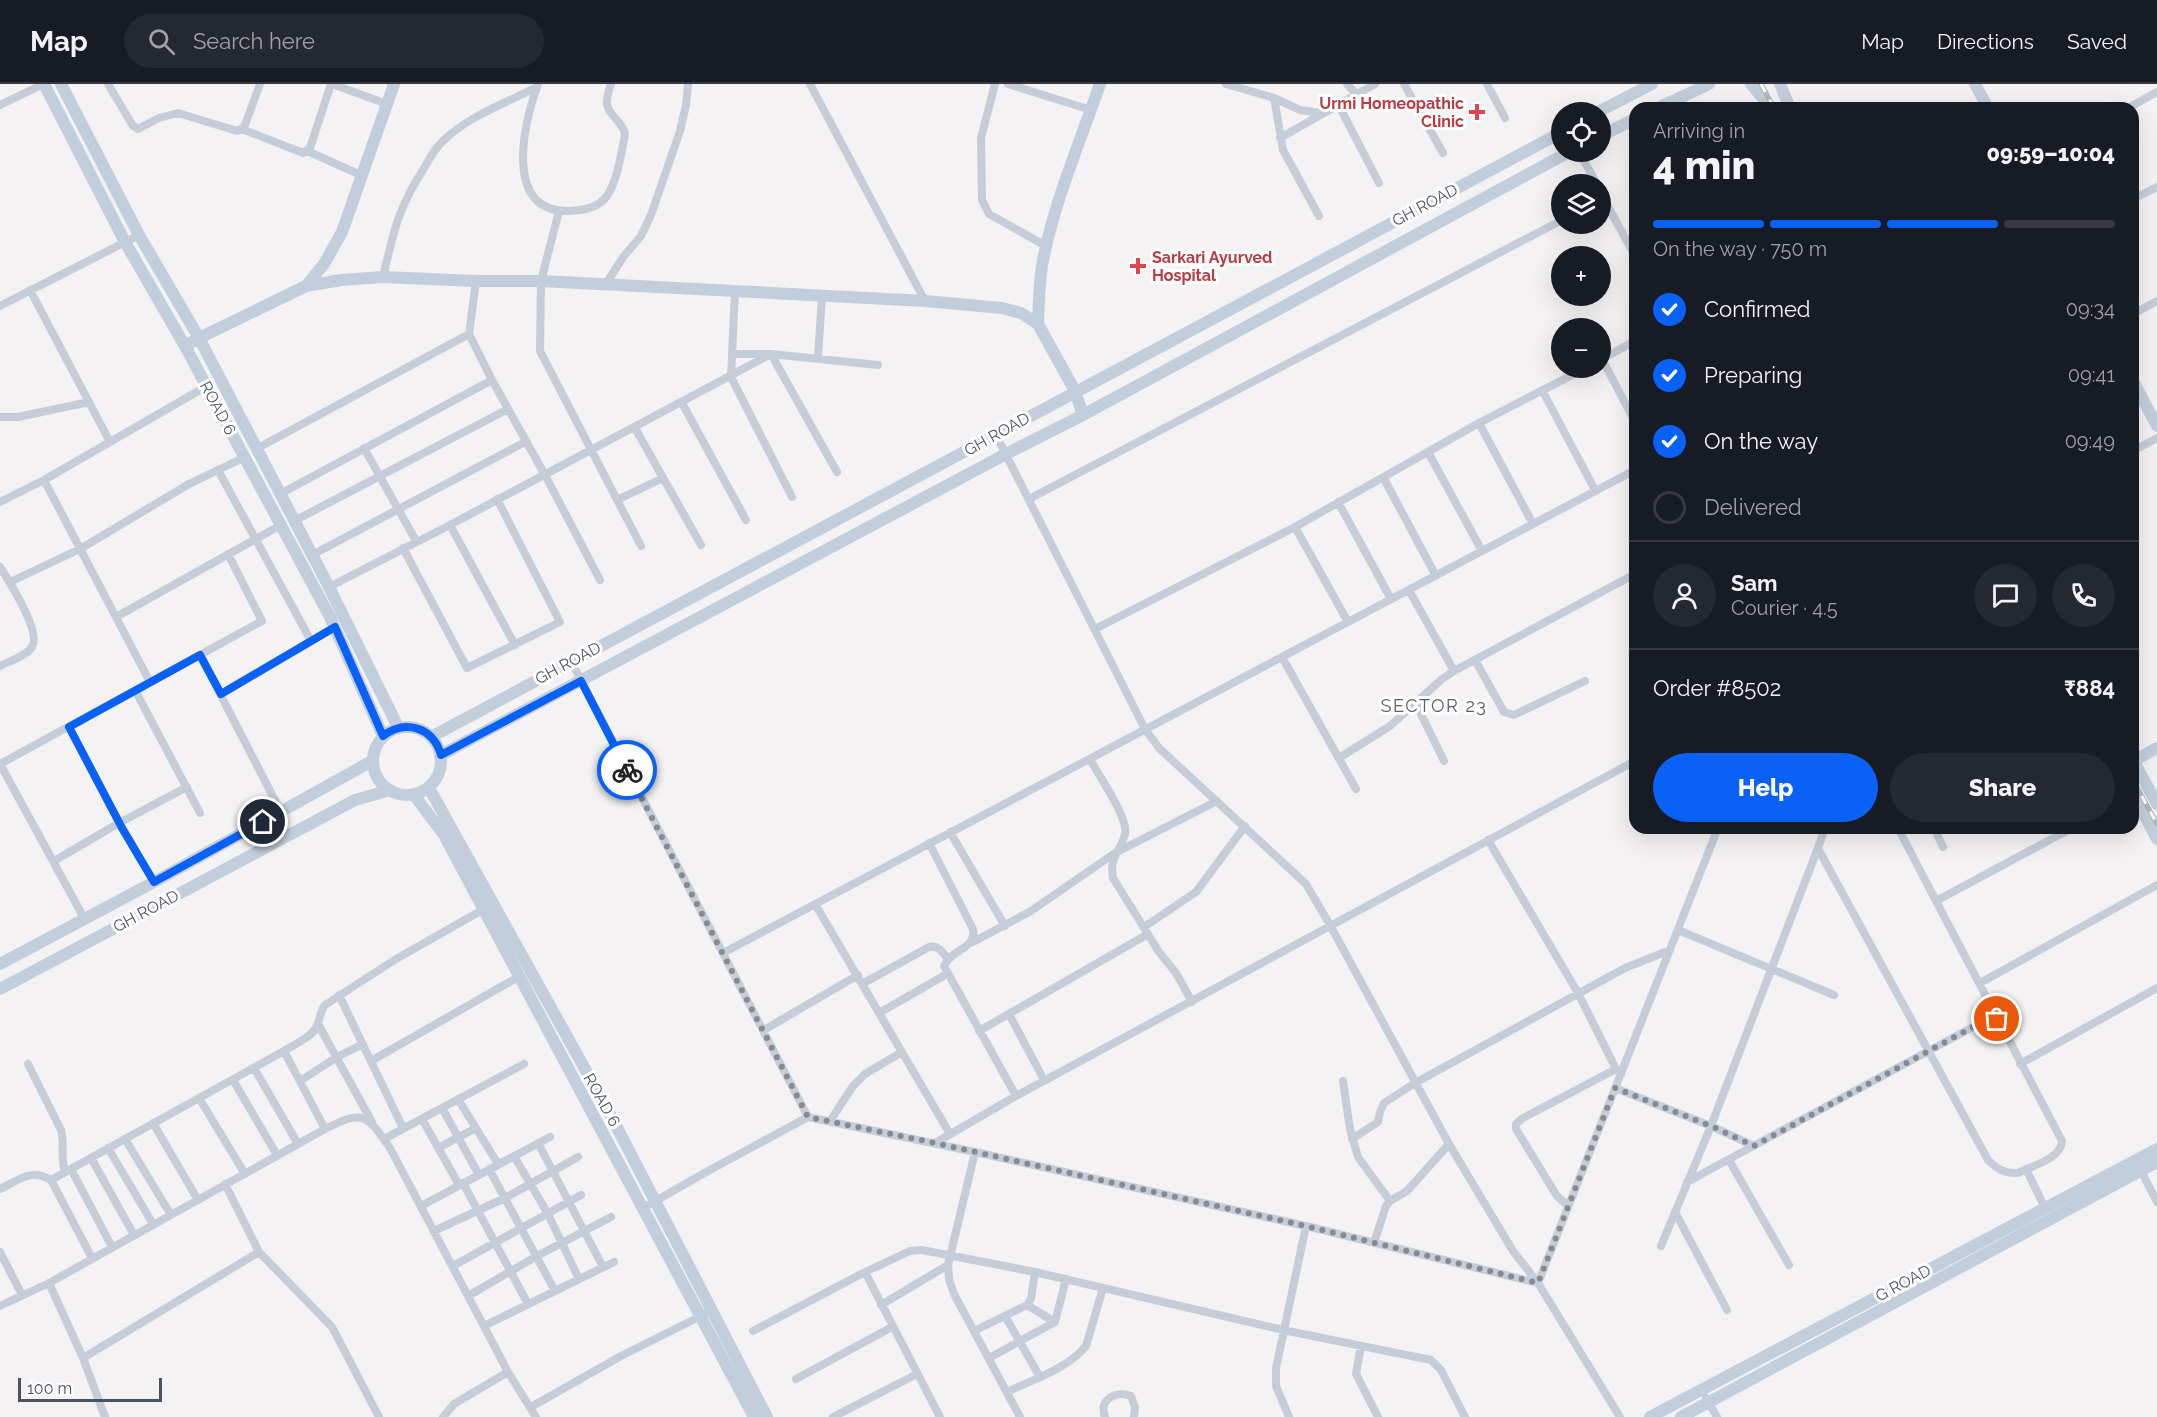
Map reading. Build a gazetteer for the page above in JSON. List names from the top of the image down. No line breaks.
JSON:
{"streets":{"street":["GH ROAD","ROAD 6","G ROAD"]},"crossings":[["GH ROAD","ROAD 6"]],"districts":["SECTOR 23"],"places":{"health":["Urmi Homeopathic Clinic","Sarkari Ayurved Hospital"]},"scale_bar":"100 m","page":{"header":"Map","search":"Search here","nav":["Map","Directions","Saved"],"map_buttons":["+","−"],"heading":["4 min","Arriving in","09:59–10:04"],"panel":["Sam","Courier · 4.5","Order #8502","₹884"],"bar":"On the way · 750 m","list":[["Confirmed","09:34"],["Preparing","09:41"],["On the way","09:49"],"Delivered"],"buttons":["Help","Share"],"scale":"100 m"}}
